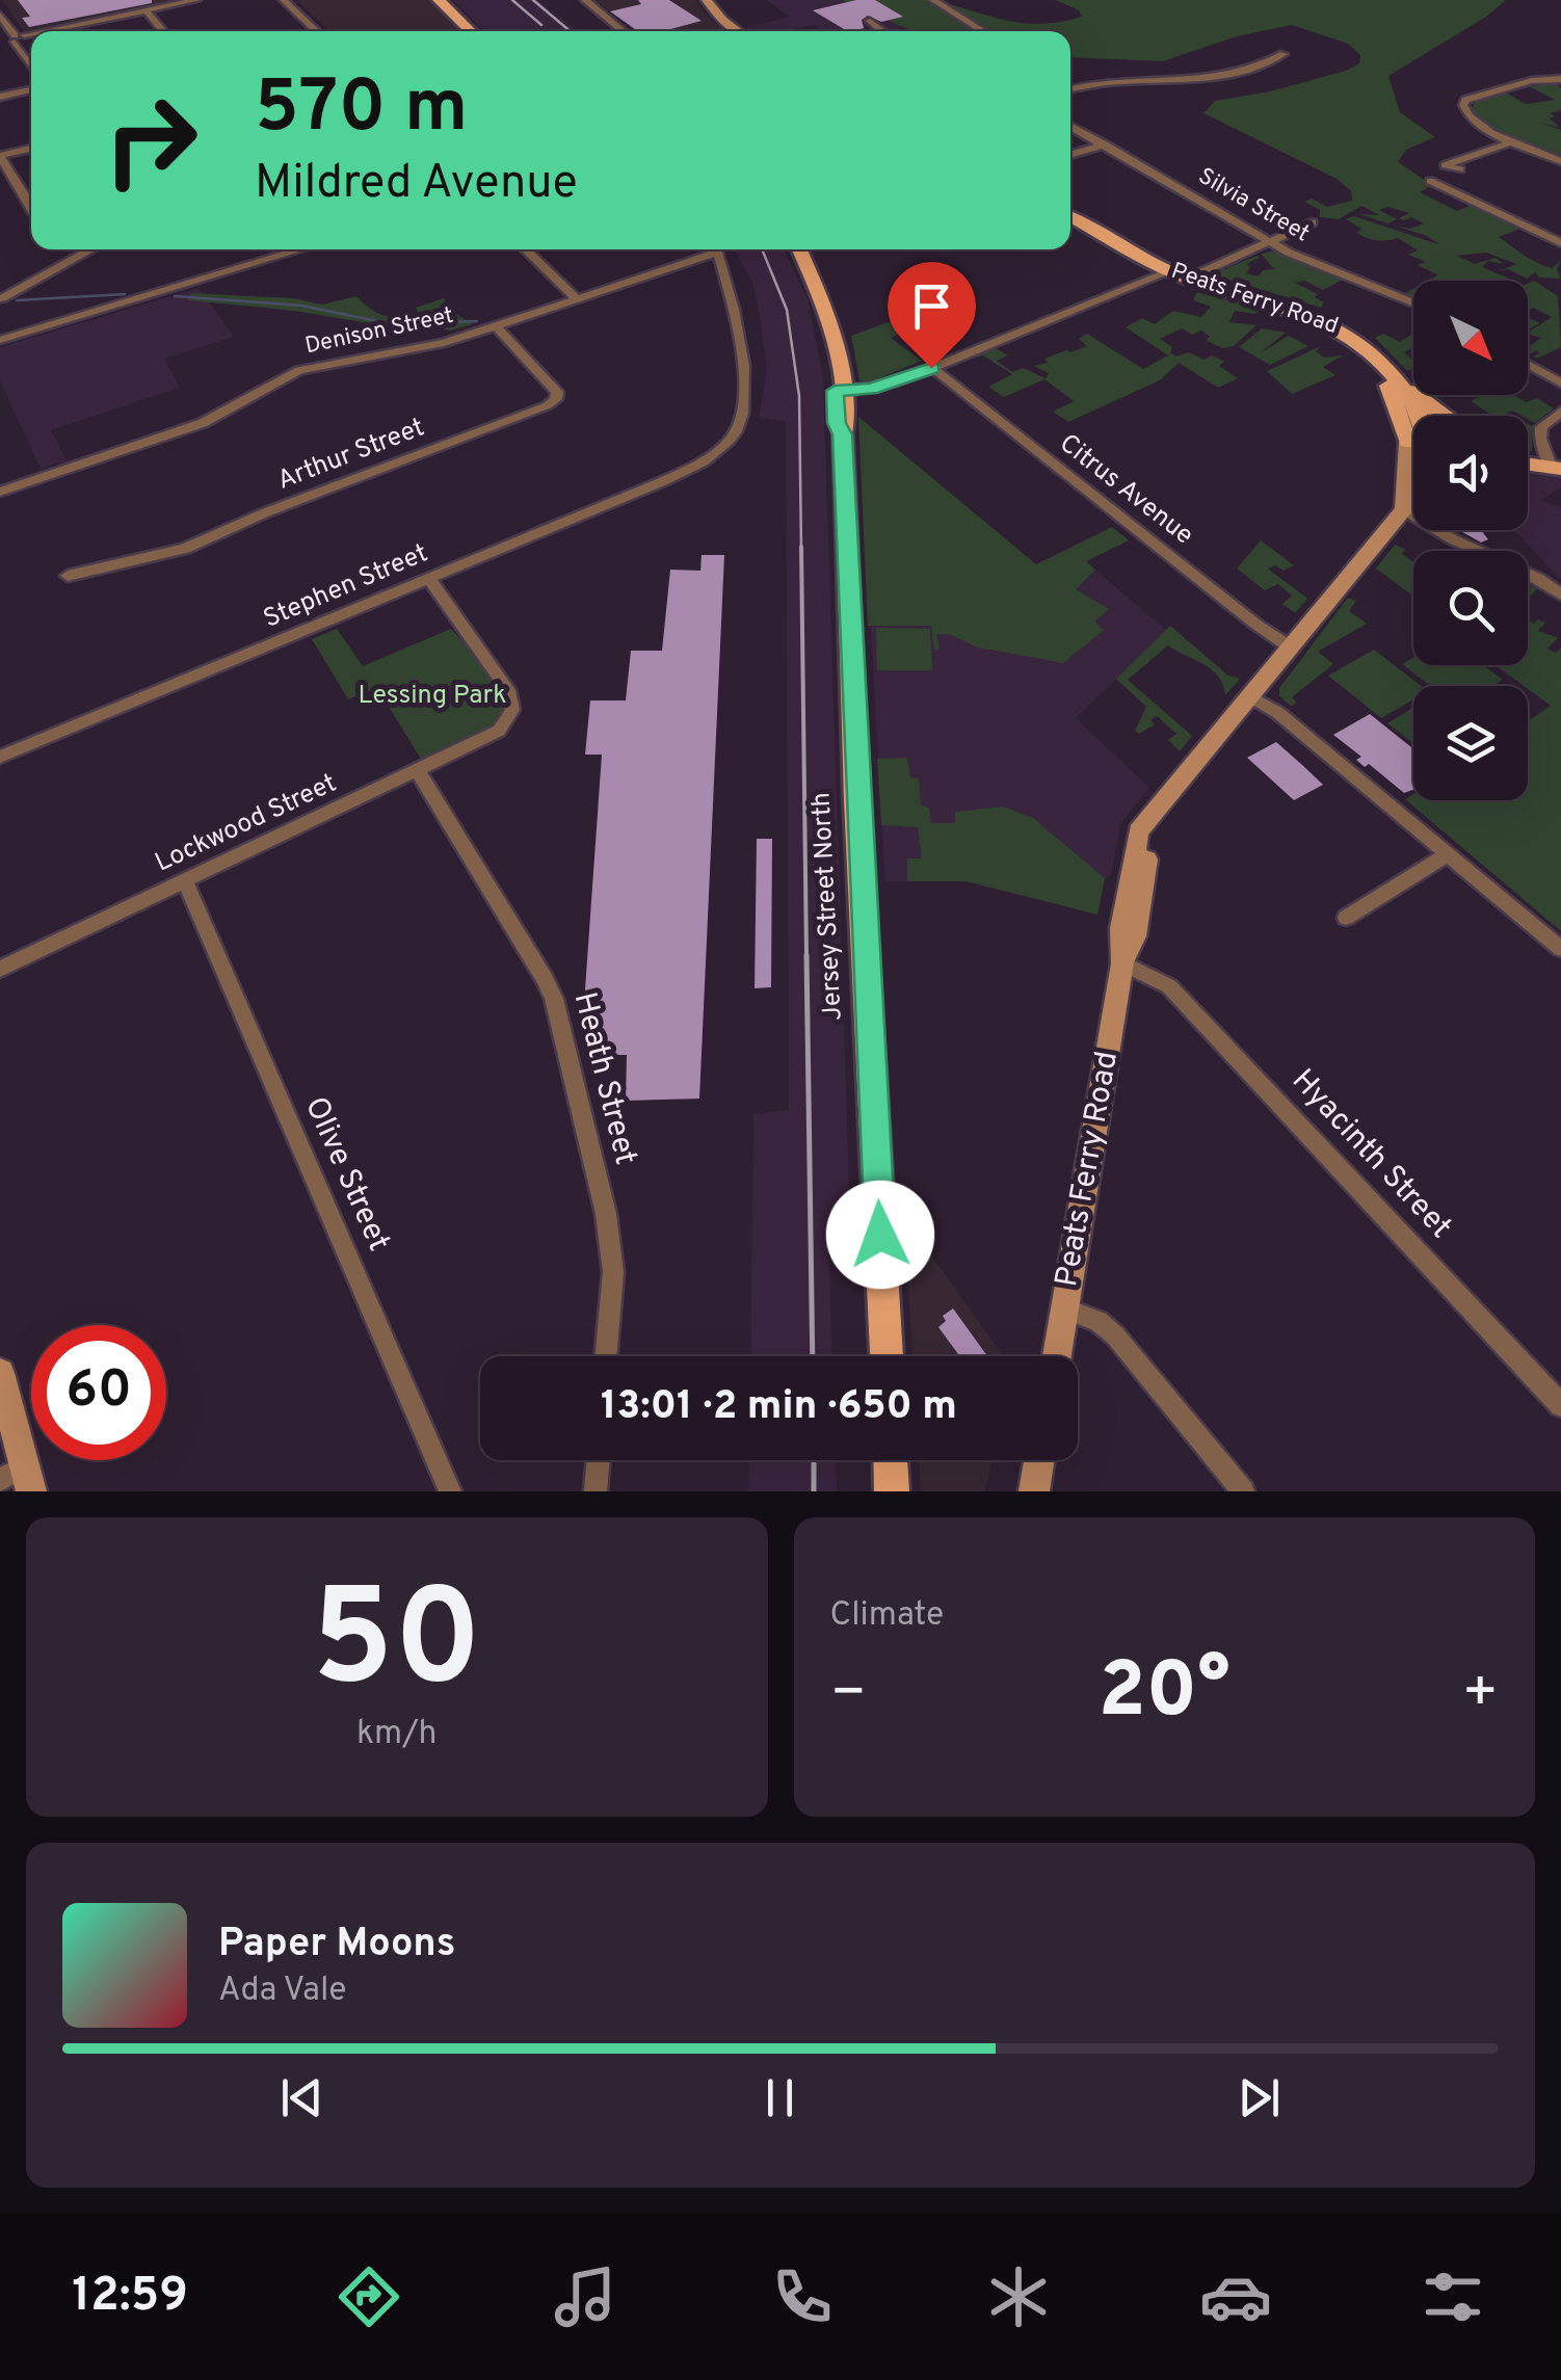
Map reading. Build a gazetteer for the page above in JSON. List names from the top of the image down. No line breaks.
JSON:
{"streets":{"main road":["Peats Ferry Road","Jersey Street North"],"street":["Silvia Street","Denison Street","Arthur Street","Citrus Avenue","Stephen Street","Lockwood Street","Heath Street","Hyacinth Street","Olive Street"]},"crossings":[["Peats Ferry Road","Citrus Avenue"],["Peats Ferry Road","Hyacinth Street"],["Denison Street","Arthur Street"],["Stephen Street","Lockwood Street"],["Lockwood Street","Heath Street"],["Lockwood Street","Olive Street"]],"parks":["Lessing Park"],"north":"bottom right","page":{"turn":["570 m","Mildred Avenue"],"limit":"60","trip":"13:01 · 2 min · 650 m","tile":[["50","km/h"],"Climate"],"heat":["−","20°","+"],"song":["Paper Moons","Ada Vale"],"tabs":"12:59"}}
